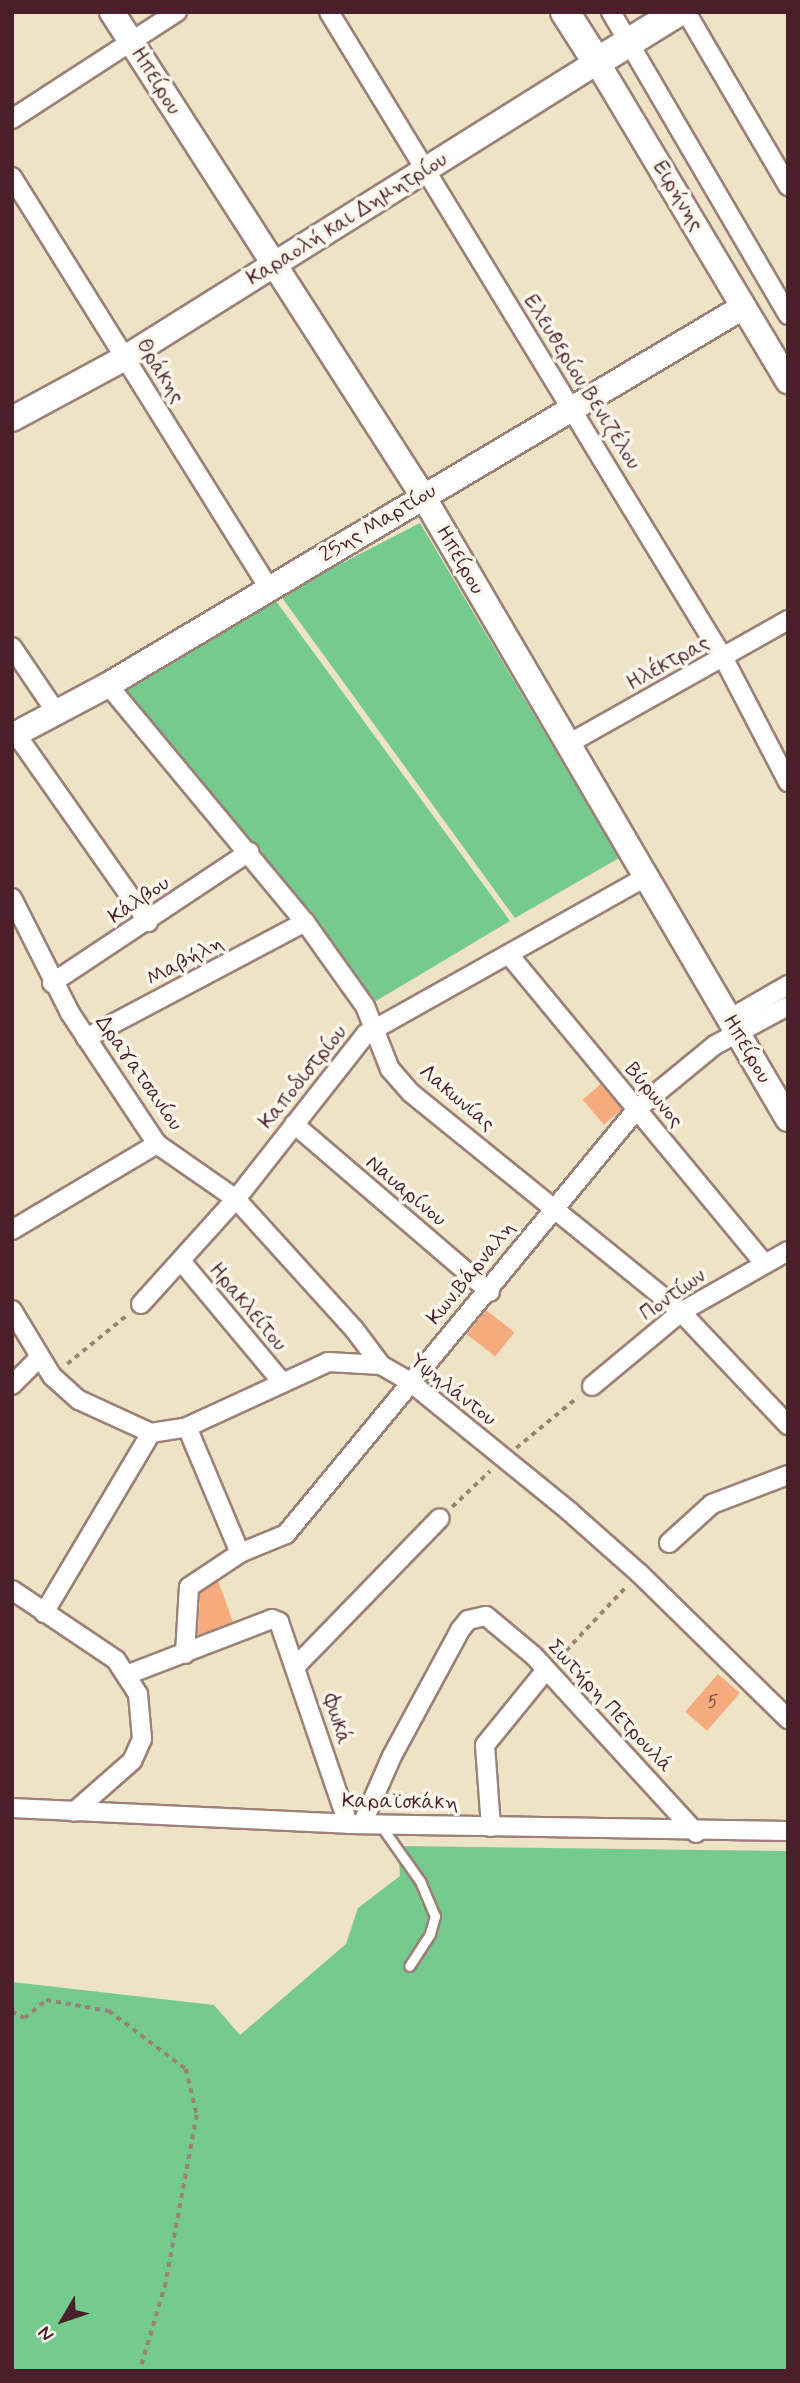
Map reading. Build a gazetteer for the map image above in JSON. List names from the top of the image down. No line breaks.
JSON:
{"streets":{"main road":["Ειρήνης","Καραολή και Δημητρίου"],"street":["Ηπείρου","Θράκης","Ελευθερίου Βενιζέλου","25ης Μαρτίου","Ηλέκτρας","Κάλβου","Μαβήλη","Δραγατσανίου","Καποδιστρίου","Βύρωνος","Λακωνίας","Ναυαρίνου","Κων.Βάρναλη","Ποντίων","Ηρακλείτου","Υψηλάντου","Σωτήρη Πετρουλά","Φωκά","Καραϊσκάκη"]},"crossings":[["Ηπείρου","Καραολή και Δημητρίου"],["Ηπείρου","25ης Μαρτίου"],["Ηπείρου","Ηλέκτρας"],["Ηπείρου","Καποδιστρίου"],["Ηπείρου","Κων.Βάρναλη"],["Ειρήνης","Καραολή και Δημητρίου"],["Ειρήνης","25ης Μαρτίου"],["Καραολή και Δημητρίου","Θράκης"],["Καραολή και Δημητρίου","Ελευθερίου Βενιζέλου"],["Θράκης","25ης Μαρτίου"],["Ελευθερίου Βενιζέλου","25ης Μαρτίου"],["Ελευθερίου Βενιζέλου","Ηλέκτρας"],["25ης Μαρτίου","Λακωνίας"],["Κάλβου","Δραγατσανίου"],["Κάλβου","Λακωνίας"],["Μαβήλη","Δραγατσανίου"],["Μαβήλη","Λακωνίας"],["Δραγατσανίου","Καποδιστρίου"],["Δραγατσανίου","Υψηλάντου"],["Καποδιστρίου","Βύρωνος"],["Καποδιστρίου","Λακωνίας"],["Καποδιστρίου","Ναυαρίνου"],["Καποδιστρίου","Ηρακλείτου"],["Βύρωνος","Κων.Βάρναλη"],["Βύρωνος","Ποντίων"],["Λακωνίας","Κων.Βάρναλη"],["Λακωνίας","Ποντίων"],["Ναυαρίνου","Κων.Βάρναλη"],["Κων.Βάρναλη","Υψηλάντου"],["Κων.Βάρναλη","Φωκά"],["Ηρακλείτου","Υψηλάντου"],["Σωτήρη Πετρουλά","Φωκά"],["Σωτήρη Πετρουλά","Καραϊσκάκη"],["Φωκά","Καραϊσκάκη"]],"house_numbers":["5"],"north":"bottom left"}
